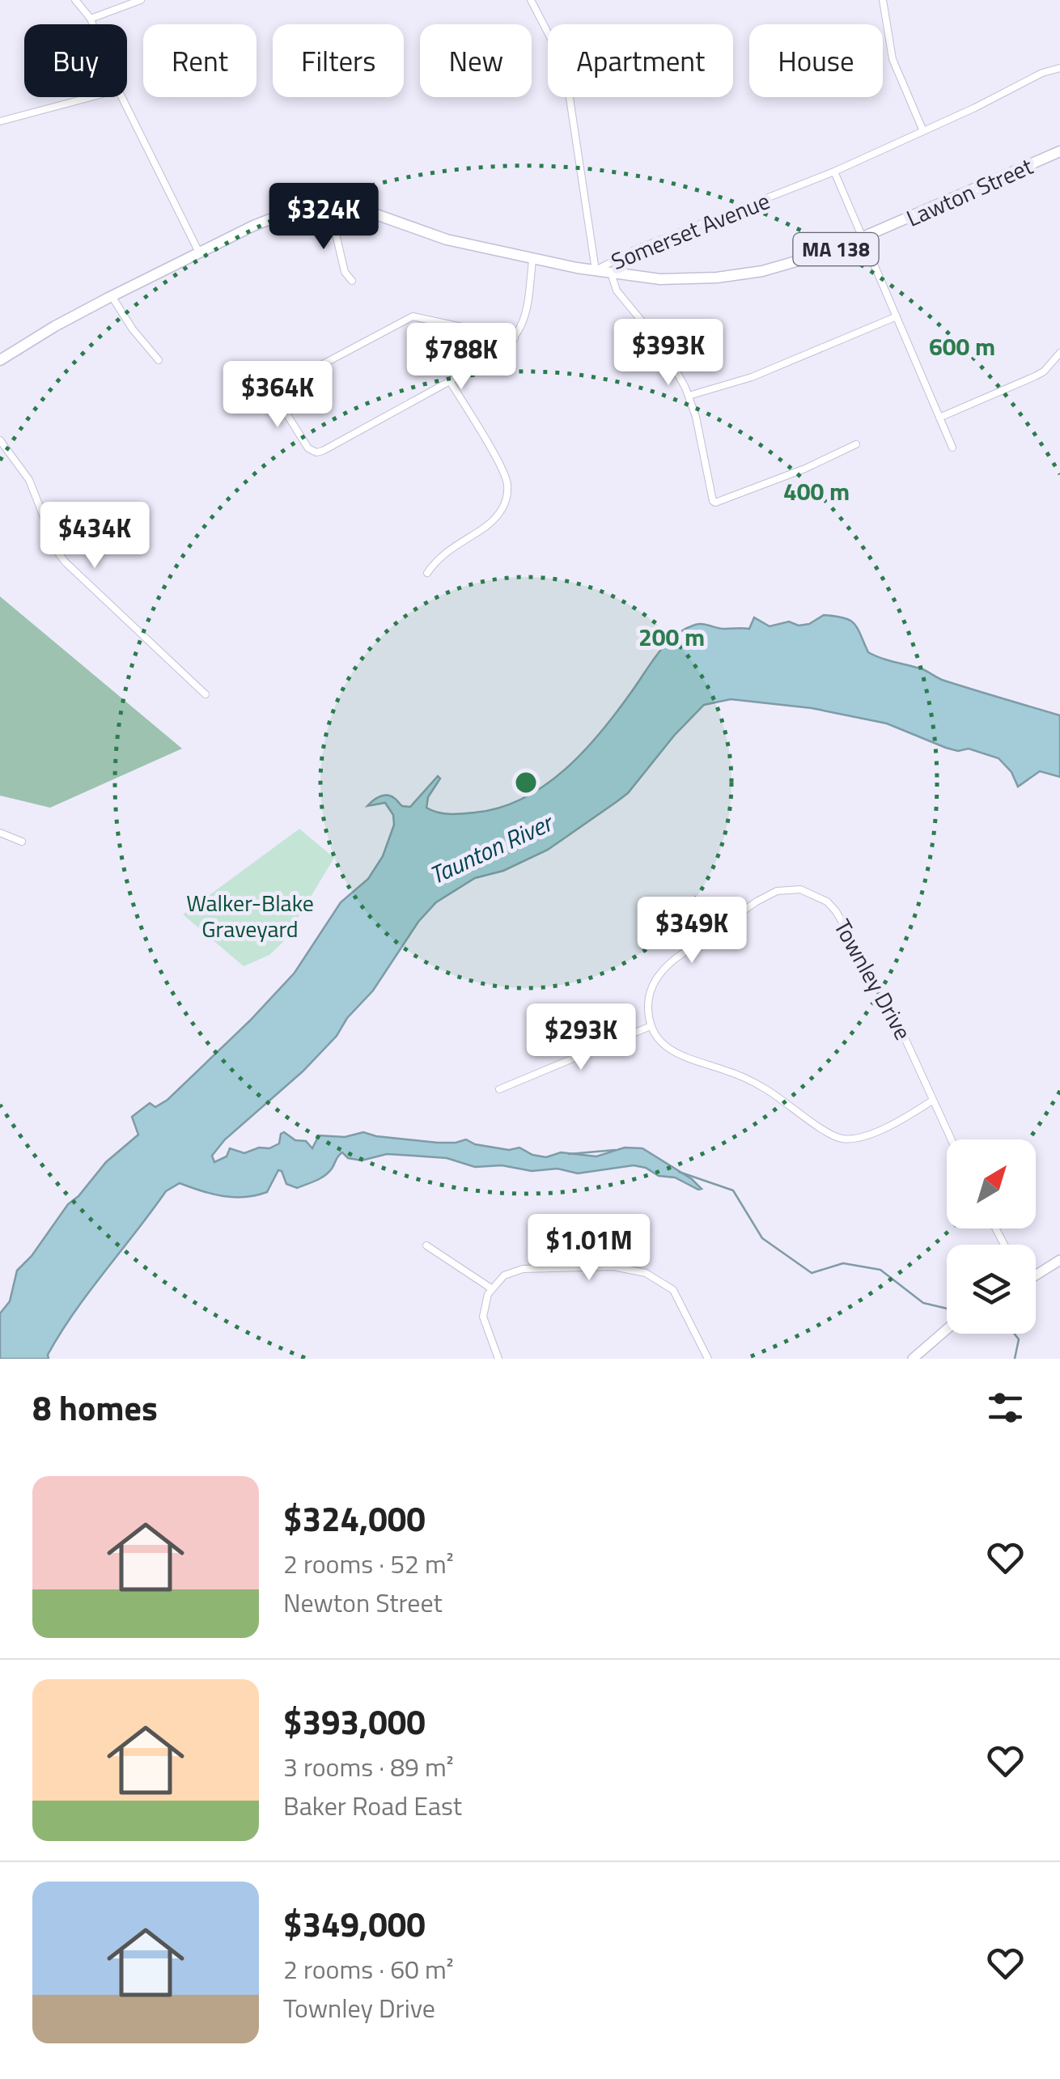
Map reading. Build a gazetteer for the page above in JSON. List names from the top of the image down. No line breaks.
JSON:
{"streets":{"main road":["Lawton Street","Somerset Avenue","MA 138"],"street":["Townley Drive"]},"crossings":[["Lawton Street","Somerset Avenue"]],"water":["Taunton River"],"parks":["Walker-Blake Graveyard"],"north":"top right","page":{"chip":["Buy","Rent","Filters","New","Apartment","House"],"price":["$324K","$393K","$788K","$364K","$434K","$349K","$293K","$1.01M"],"heading":"8 homes","list":[{"name":"$324,000","note":"2 rooms · 52 m² · Newton Street"},{"name":"$393,000","note":"3 rooms · 89 m² · Baker Road East"},{"name":"$349,000","note":"2 rooms · 60 m² · Townley Drive"}]},"rings":["600 m","400 m","200 m"]}
